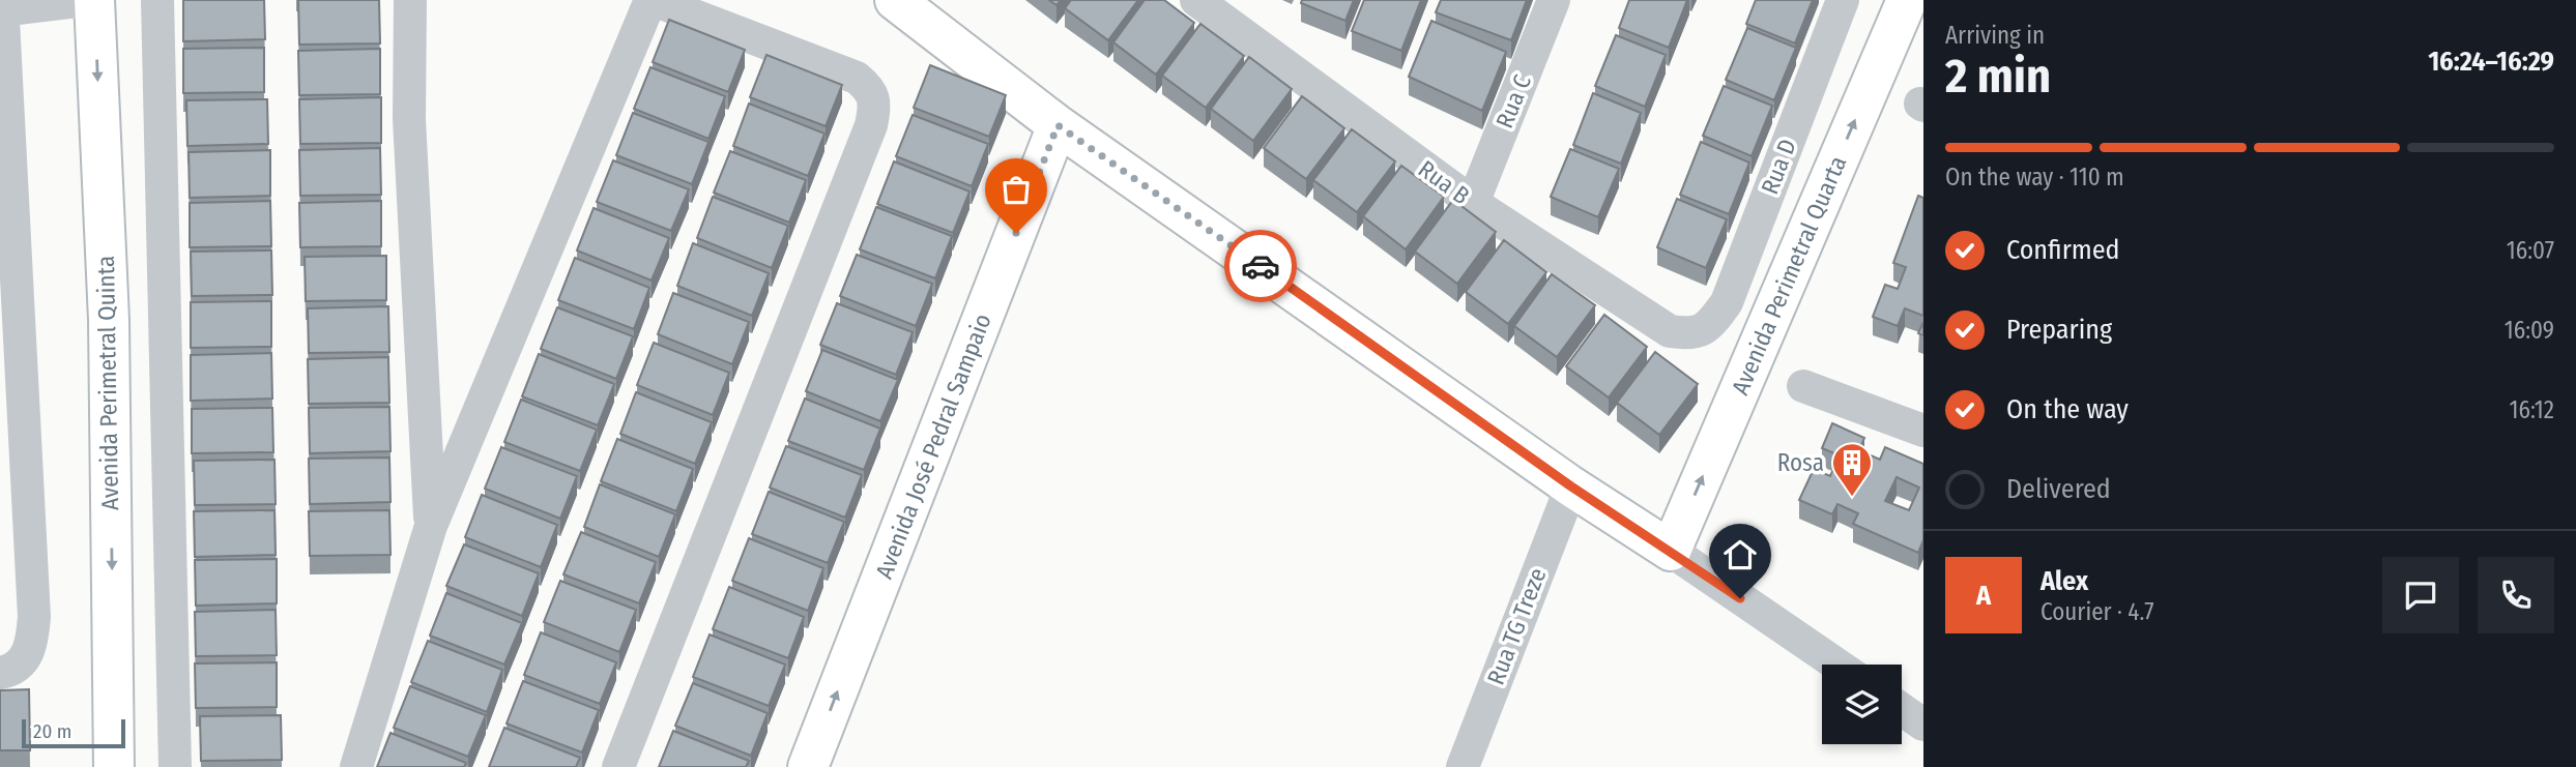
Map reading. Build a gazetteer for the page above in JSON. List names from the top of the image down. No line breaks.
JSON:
{"streets":{"main road":["Avenida Perimetral Quarta","Avenida Perimetral Quinta","Avenida José Pedral Sampaio"],"street":["Rua C","Rua D","Rua B","Rua TG Treze"]},"crossings":[["Rua C","Rua B"],["Rua D","Rua B"]],"one_way":["Avenida Perimetral Quarta","Avenida Perimetral Quinta","Avenida José Pedral Sampaio"],"places":{"building":["Rosa"]},"scale_bar":"20 m","page":{"heading":["2 min","Arriving in","16:24–16:29"],"panel":["Alex","Courier · 4.7"],"bar":"On the way · 110 m","list":[["Confirmed","16:07"],["Preparing","16:09"],["On the way","16:12"],"Delivered"],"round":"A","scale":"20 m"}}
